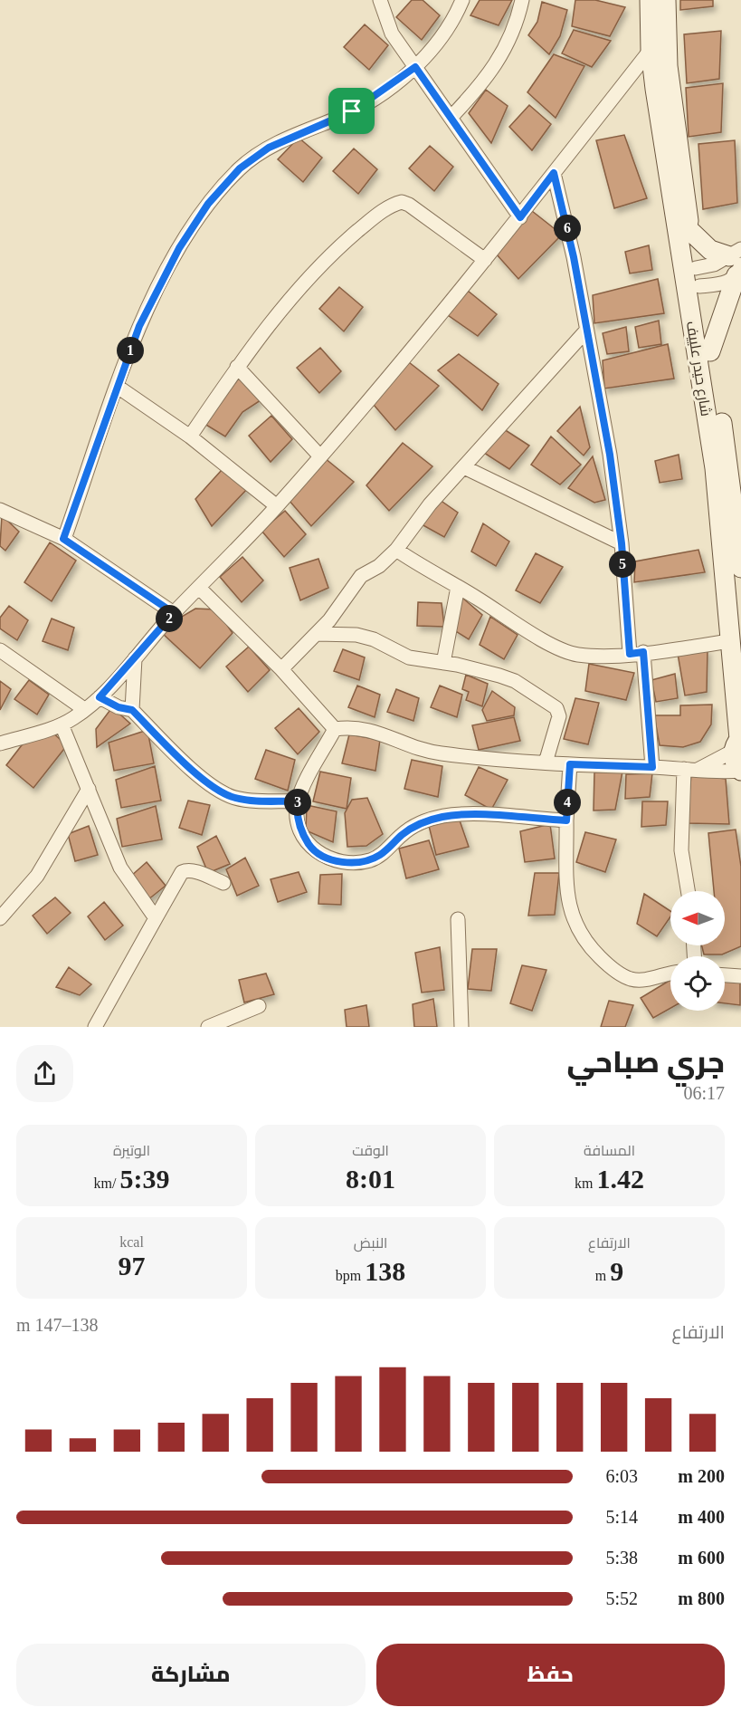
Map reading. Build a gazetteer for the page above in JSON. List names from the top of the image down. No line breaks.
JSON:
{"streets":{"main road":["شارع حيدر علييف"]},"north":"left","page":{"pins":["6","1","5","2","3","4"],"heading":["جري صباحي","06:17"],"stats":[["المسافة","1.42 km"],["الوقت","8:01"],["الوتيرة","5:39 /km"],["الارتفاع","9 m"],["النبض","138 bpm"],["kcal","97"]],"chart":["الارتفاع","138–147 m"],"list":[{"name":"200 m","note":"6:03"},{"name":"400 m","note":"5:14"},{"name":"600 m","note":"5:38"},{"name":"800 m","note":"5:52"}],"buttons":["حفظ","مشاركة"]}}
